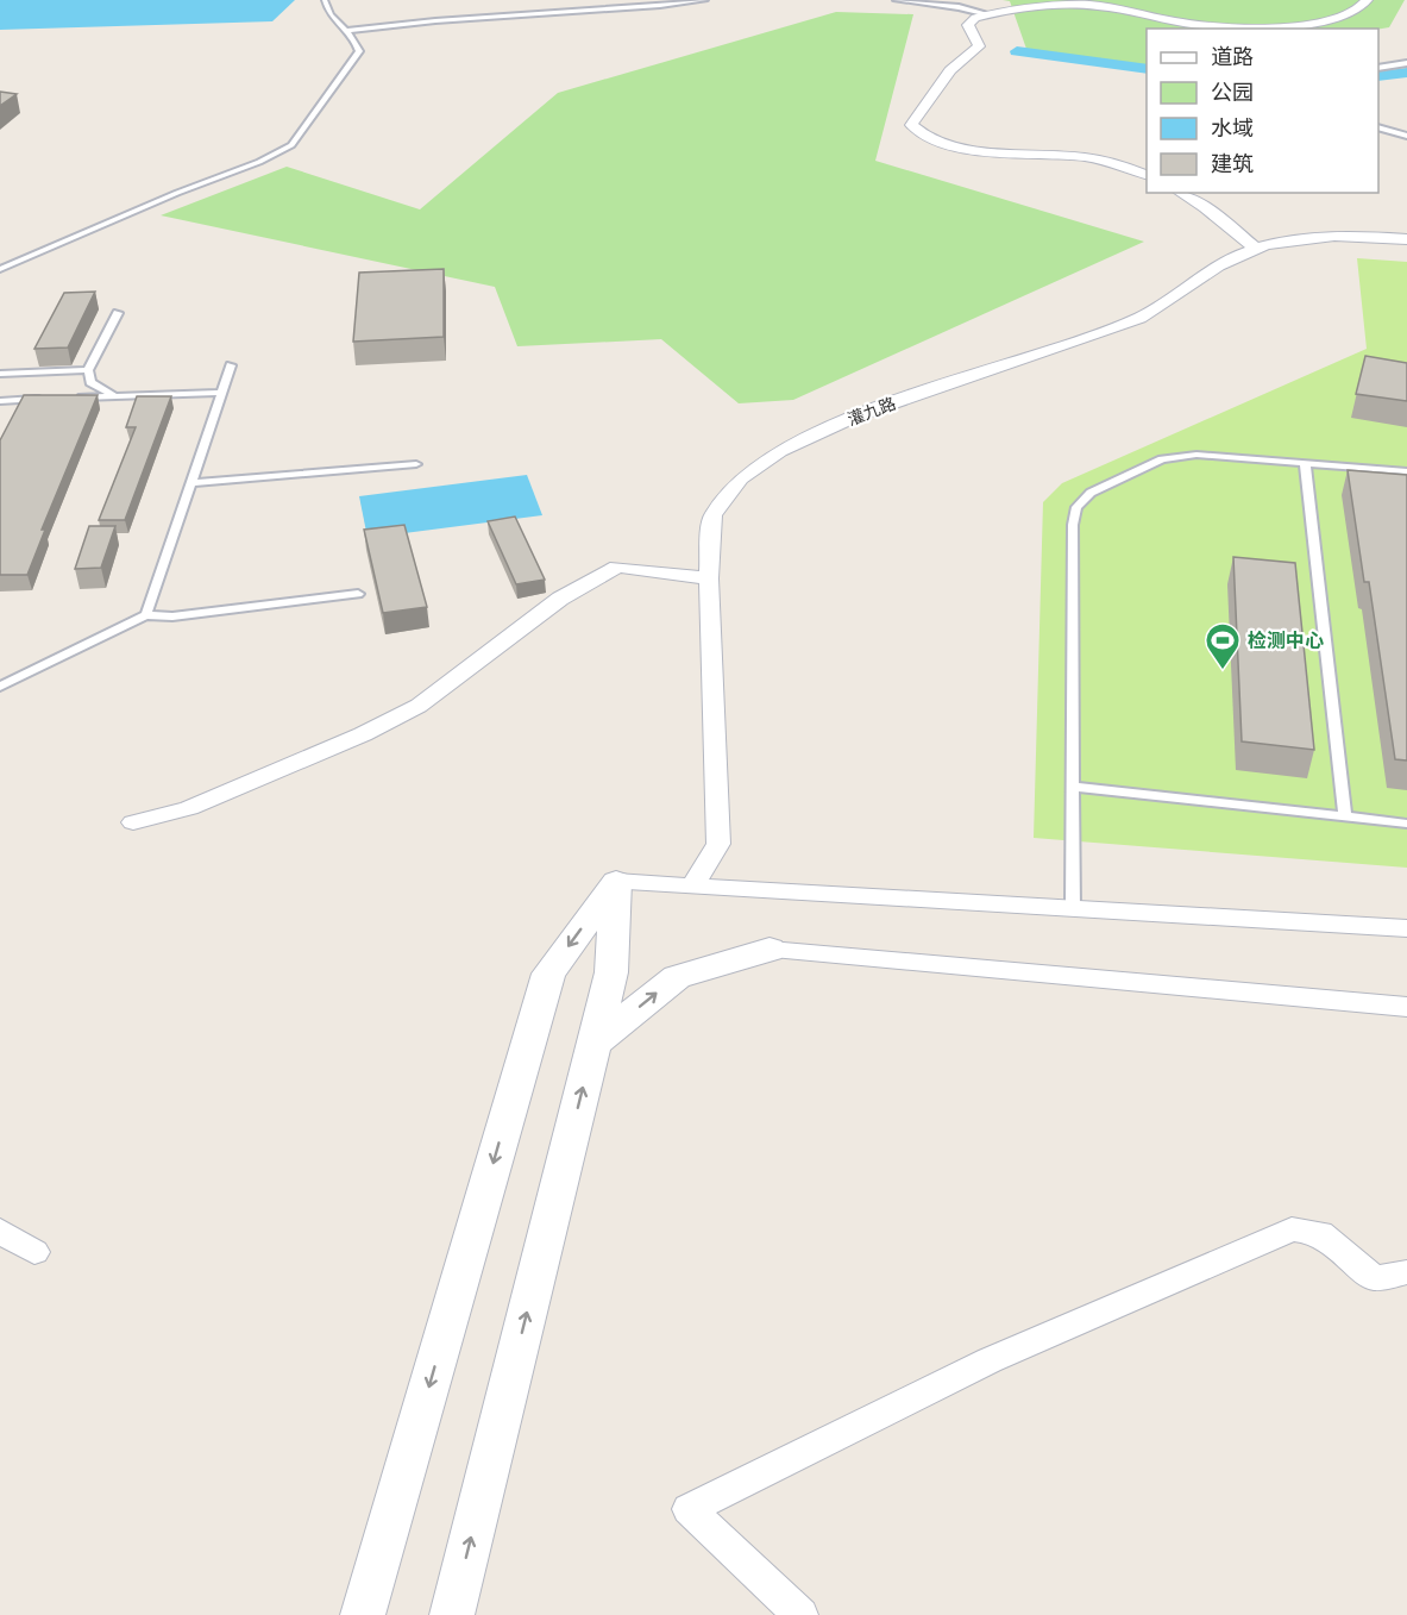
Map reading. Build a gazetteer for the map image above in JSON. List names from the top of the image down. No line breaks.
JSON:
{"streets":{"street":["灌九路"]},"places":{"sports":["检测中心"]},"legend":["道路","公园","水域","建筑"]}
